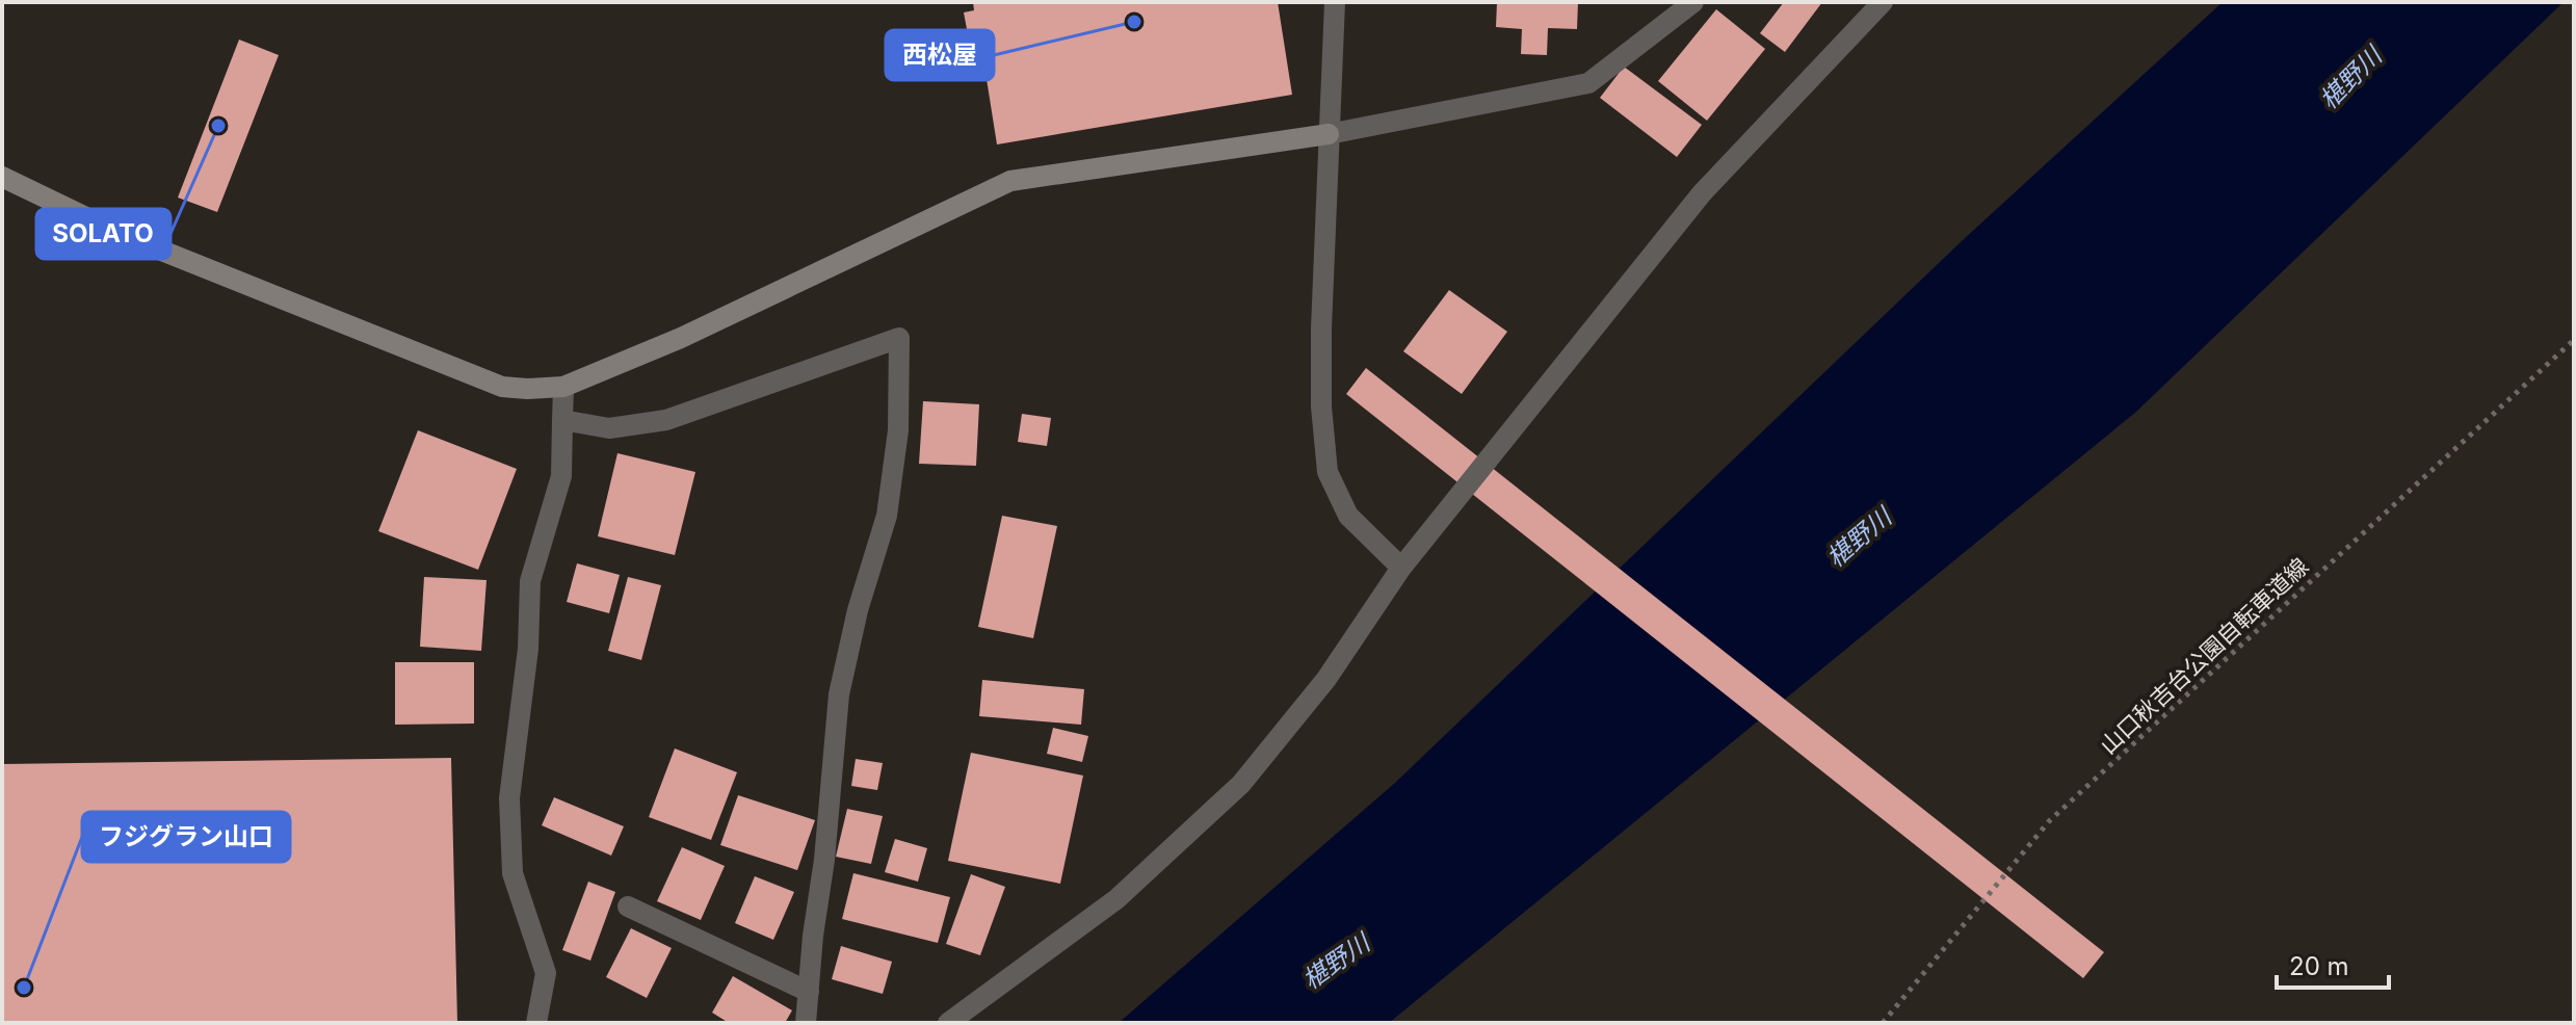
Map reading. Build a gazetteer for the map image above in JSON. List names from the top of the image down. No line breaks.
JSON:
{"streets":{"path":["山口秋吉台公園自転車道線"]},"water":["椹野川"],"places":["西松屋","SOLATO","フジグラン山口"],"scale_bar":"20 m"}
